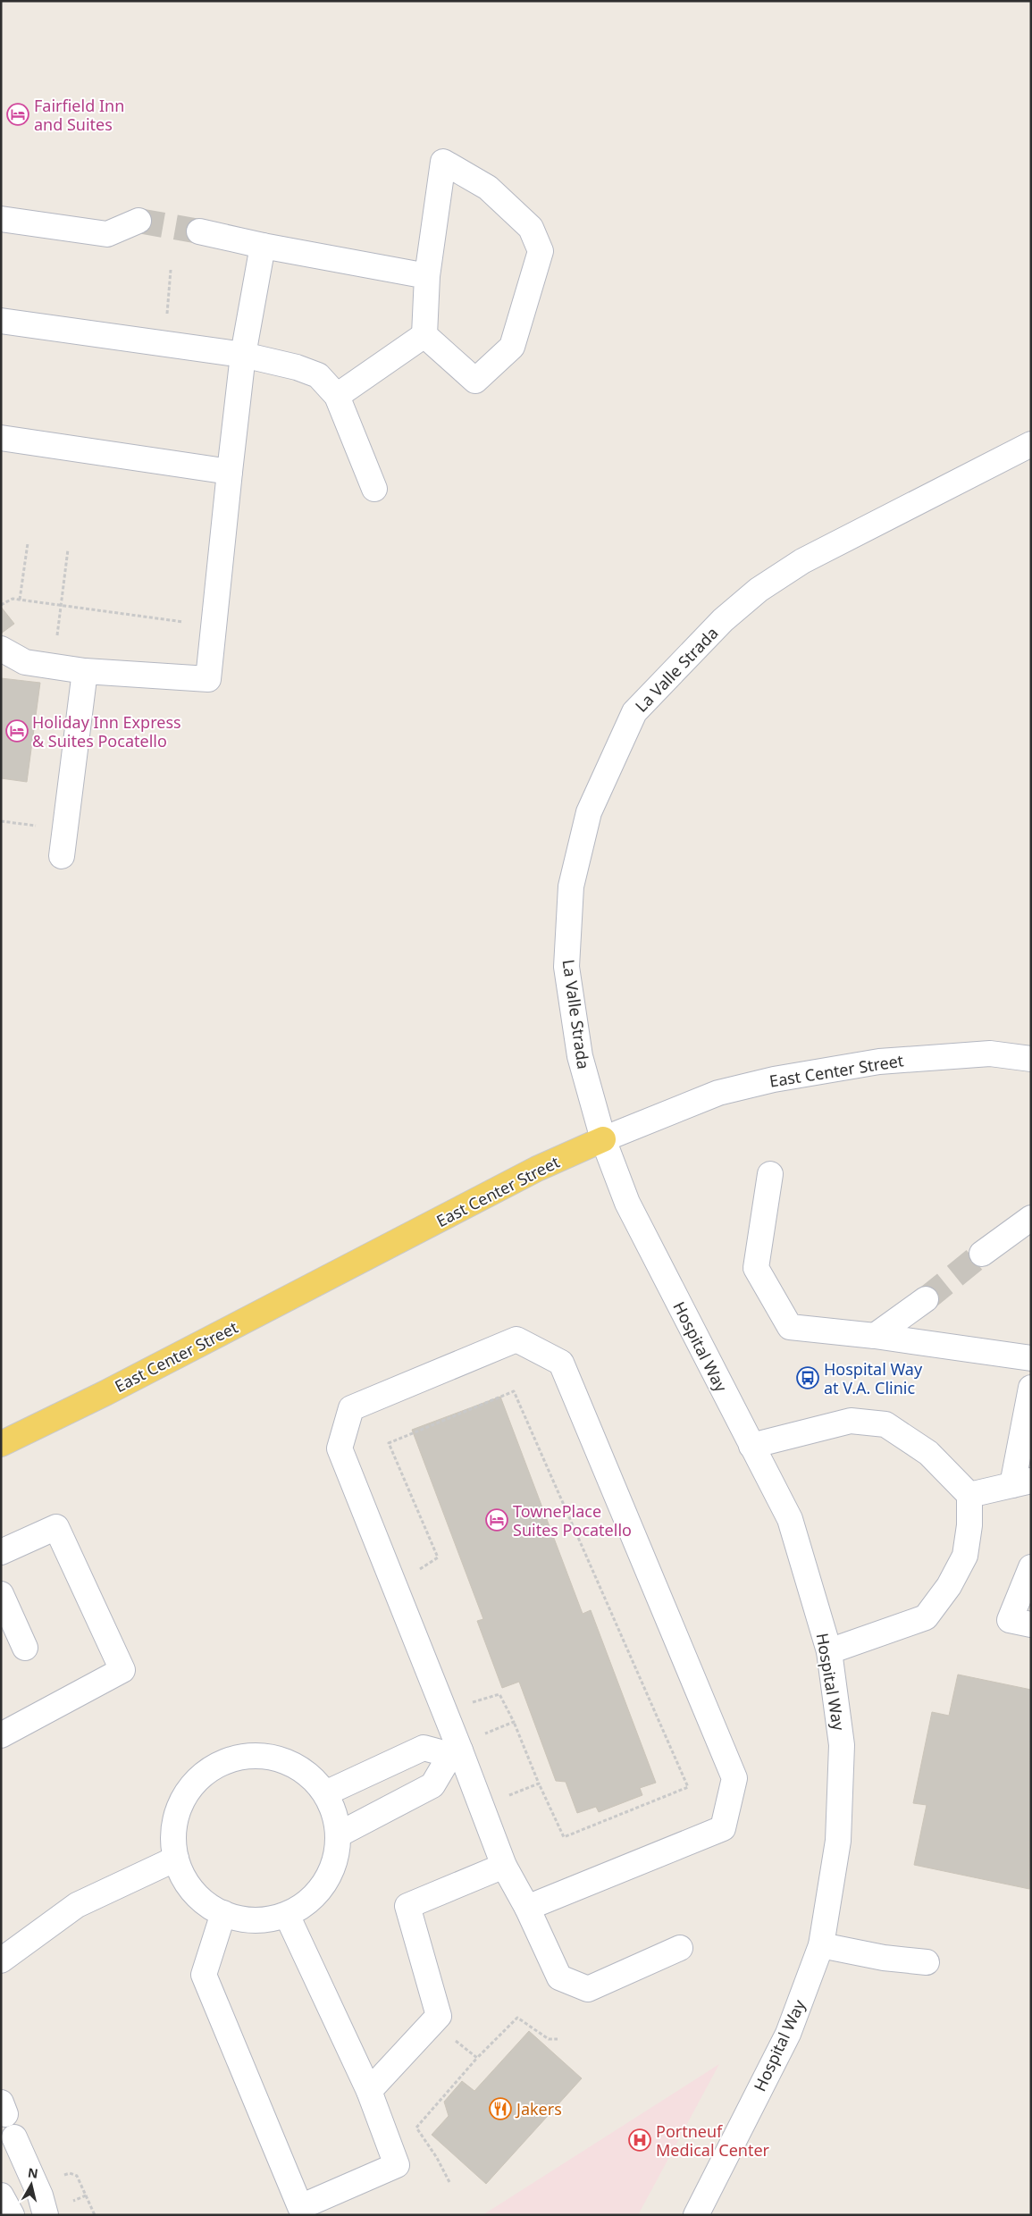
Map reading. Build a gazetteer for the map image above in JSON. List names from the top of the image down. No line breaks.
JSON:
{"streets":{"main road":["East Center Street"],"street":["La Valle Strada","Hospital Way"]},"crossings":[["La Valle Strada","East Center Street"],["La Valle Strada","Hospital Way"],["East Center Street","Hospital Way"]],"places":{"hotel":["Fairfield Inn and Suites","Holiday Inn Express & Suites Pocatello","TownePlace Suites Pocatello"],"bus stop":["Hospital Way at V.A. Clinic"],"restaurant":["Jakers"],"hospital":["Portneuf Medical Center"]},"north":"top"}
